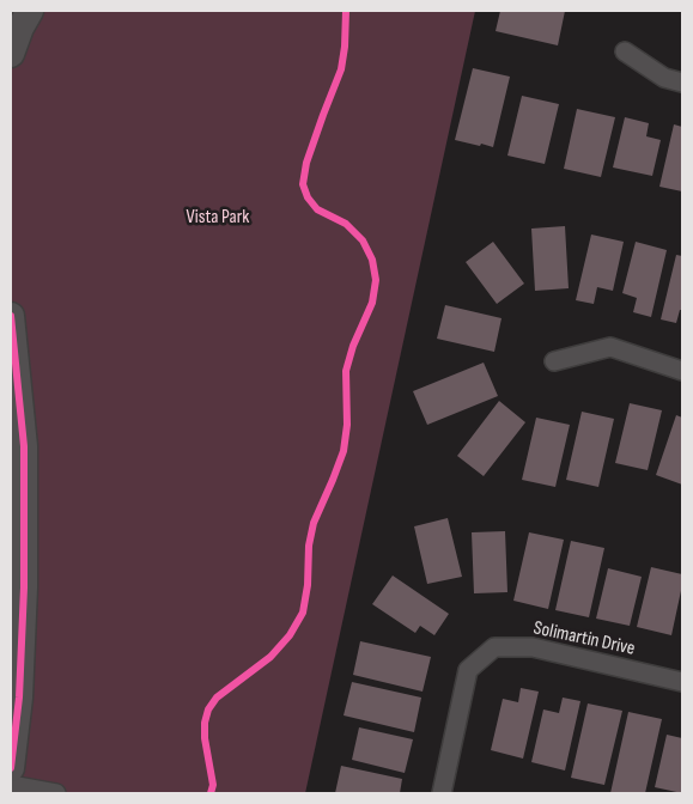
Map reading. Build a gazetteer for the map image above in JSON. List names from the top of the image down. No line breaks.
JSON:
{"streets":{"street":["Solimartin Drive"]},"parks":["Vista Park"]}
